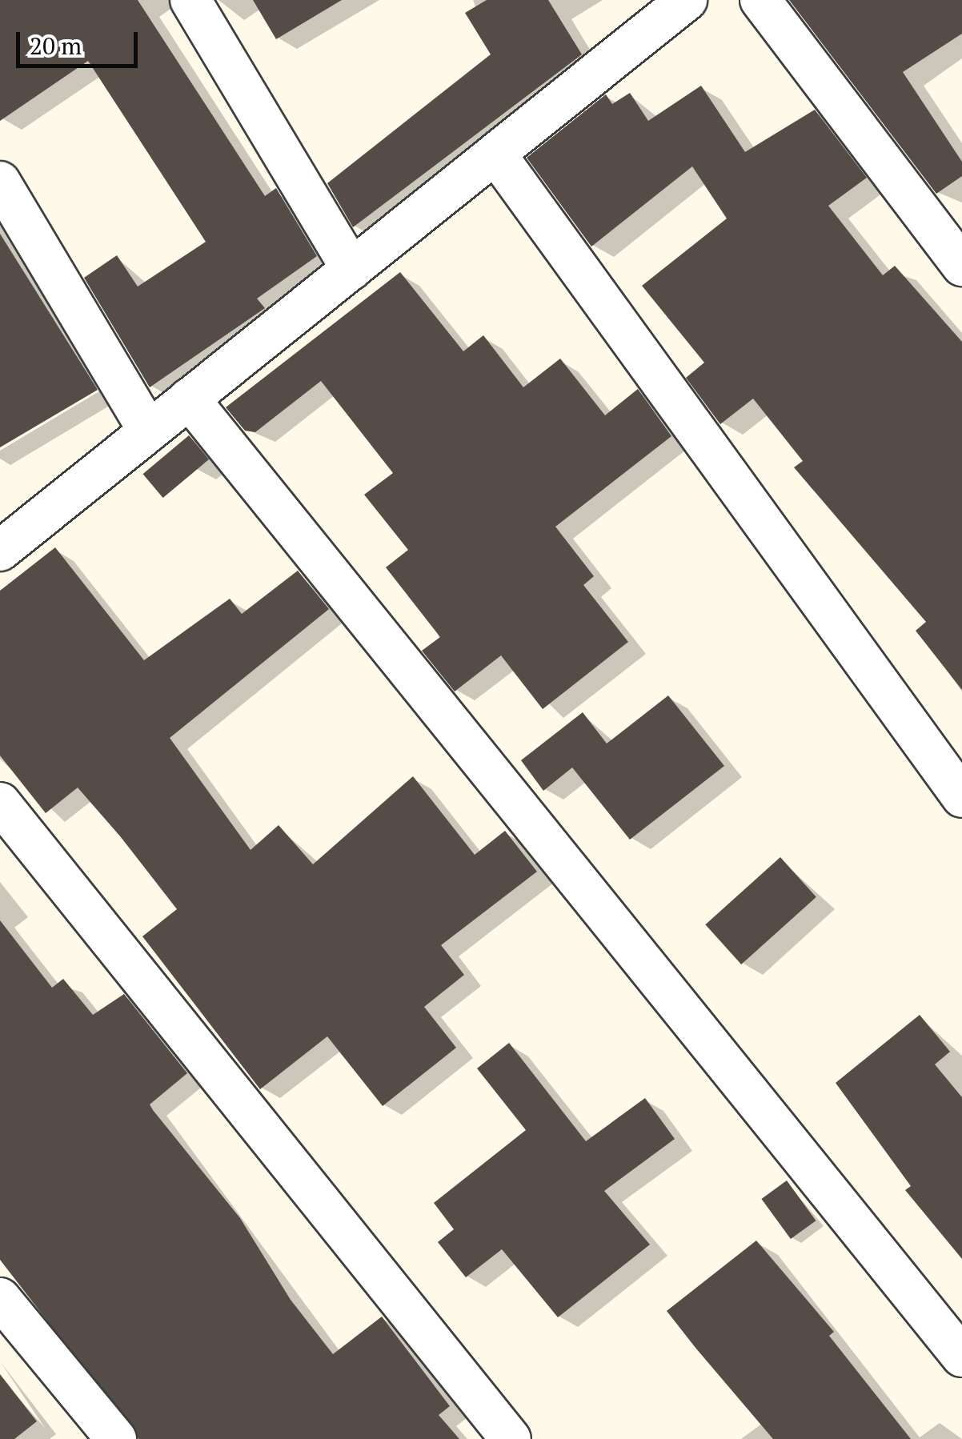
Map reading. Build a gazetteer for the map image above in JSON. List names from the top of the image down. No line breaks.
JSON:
{"scale_bar":"20 m"}
